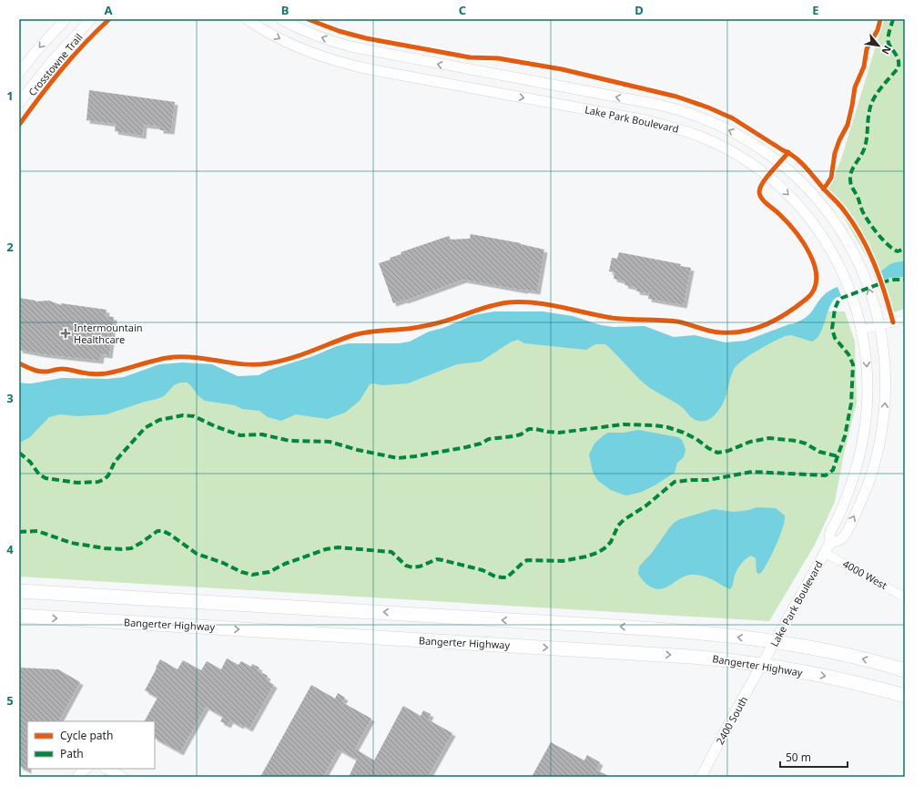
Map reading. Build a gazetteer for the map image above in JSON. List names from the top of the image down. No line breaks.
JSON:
{"streets":{"highway":["Bangerter Highway"],"street":["Lake Park Boulevard","4000 West","2400 South"],"cycle path":["Crosstowne Trail"]},"crossings":[["Lake Park Boulevard","4000 West"],["Lake Park Boulevard","Bangerter Highway"],["Lake Park Boulevard","2400 South"],["Bangerter Highway","2400 South"]],"places":{"health":["Intermountain Healthcare"]},"legend":["Cycle path","Path"],"scale_bar":"50 m","north":"bottom right","grid":{"columns":["A","B","C","D","E"],"rows":["1","2","3","4","5"]}}
